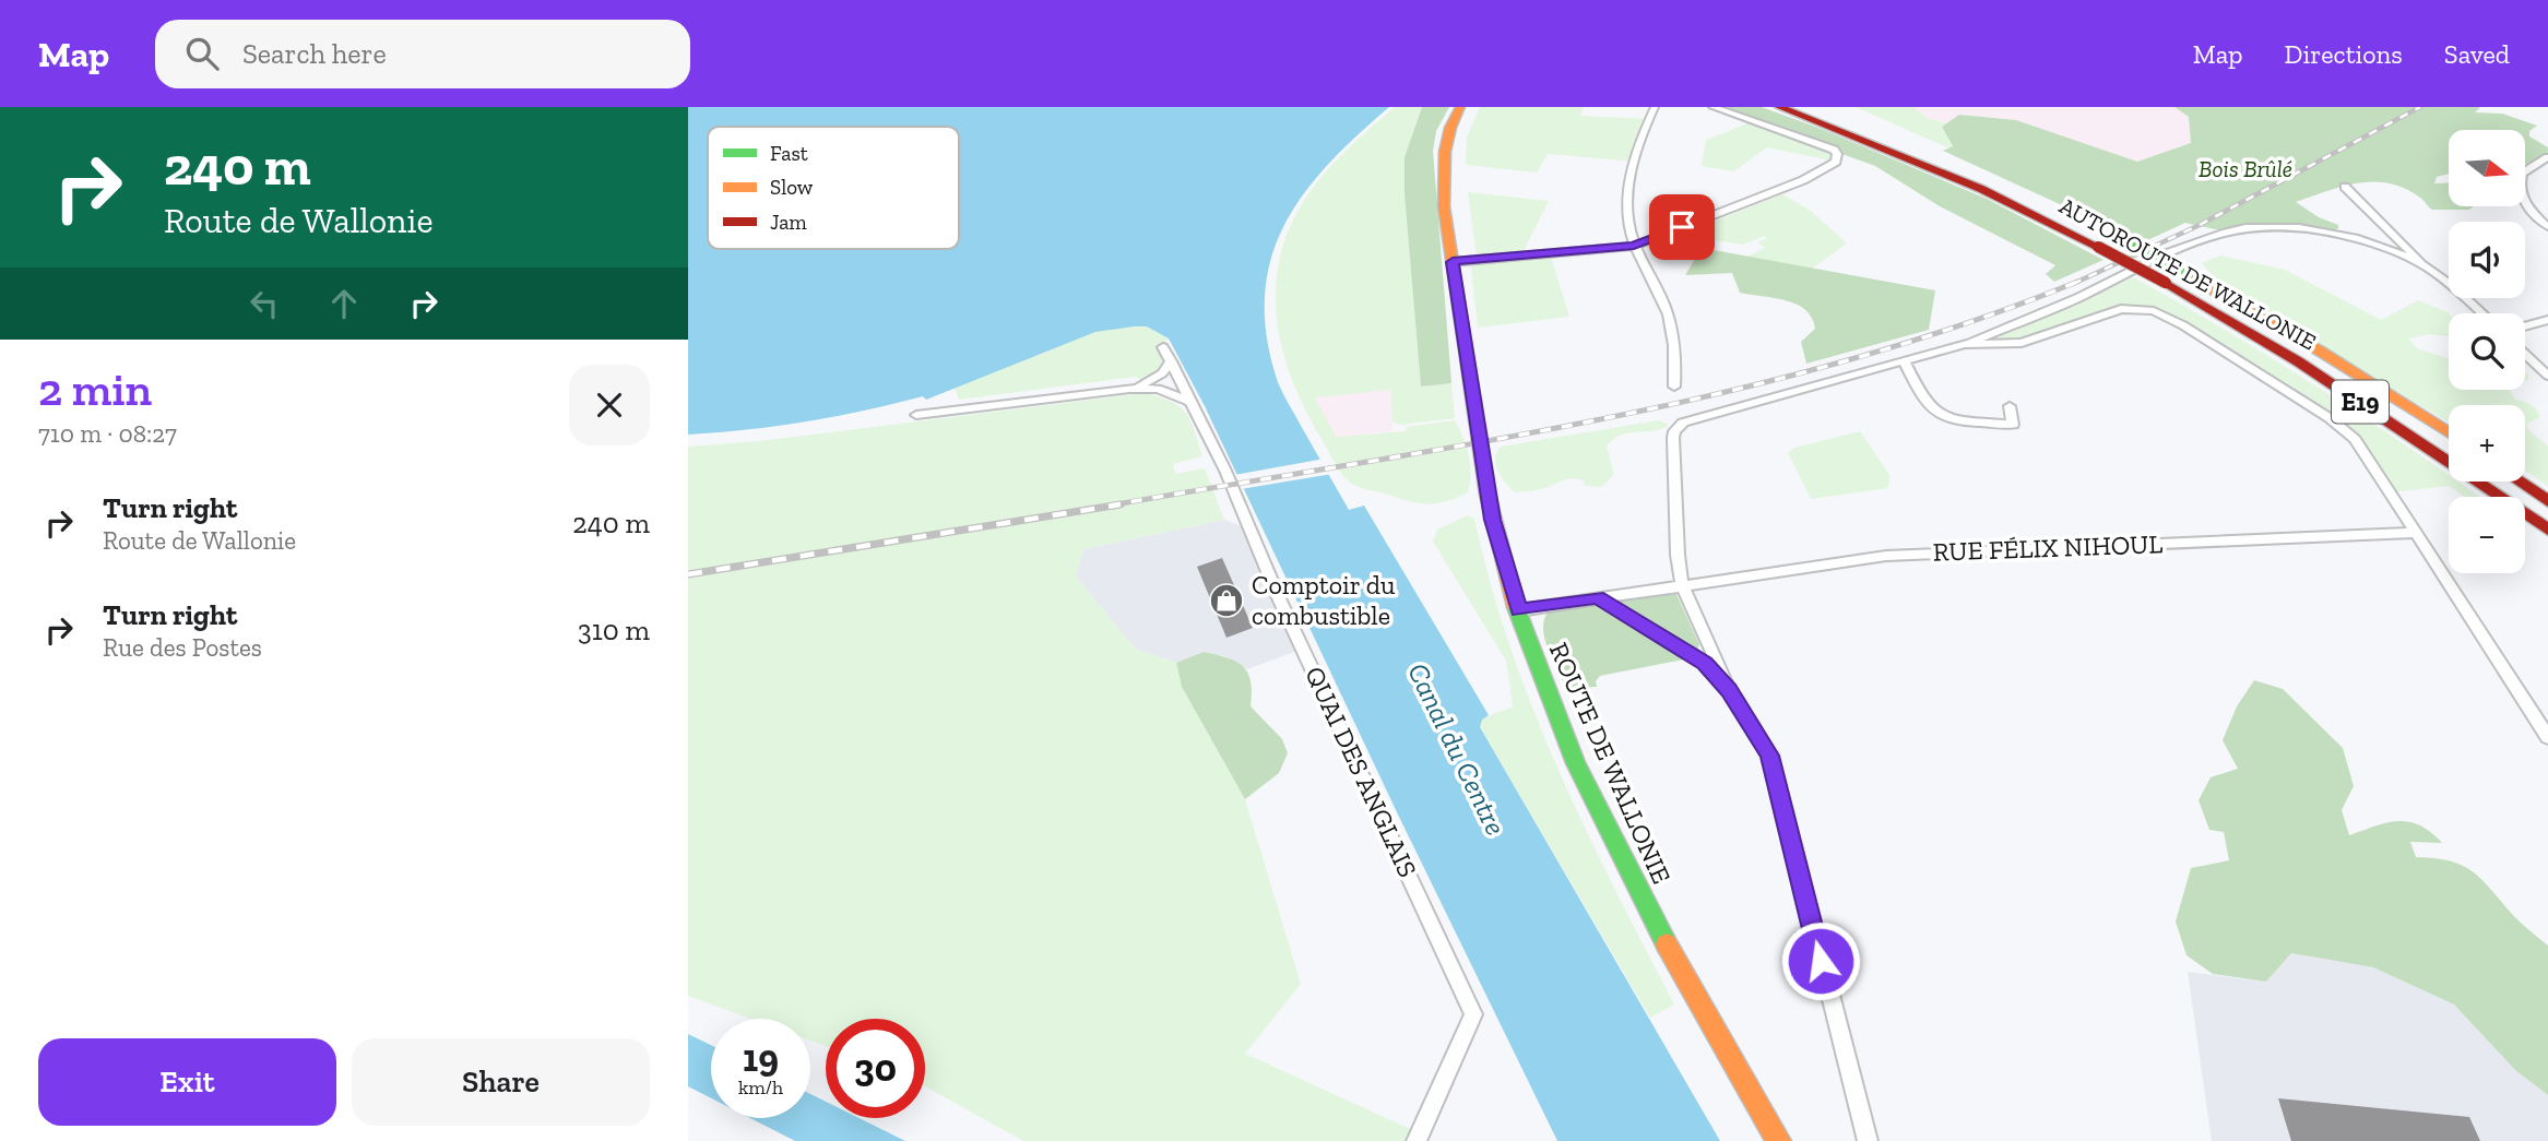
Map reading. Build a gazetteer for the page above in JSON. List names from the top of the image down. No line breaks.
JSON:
{"streets":{"main road":["AUTOROUTE DE WALLONIE","E19","ROUTE DE WALLONIE"],"street":["RUE FÉLIX NIHOUL","QUAI DES ANGLAIS"]},"water":["Canal du Centre"],"parks":["Bois Brûlé"],"places":{"shop":["Comptoir du combustible"]},"legend":["Fast","Slow","Jam"],"north":"right","page":{"header":"Map","search":"Search here","nav":["Map","Directions","Saved"],"turn":["240 m","Route de Wallonie"],"map_buttons":["+","−"],"heading":["2 min","710 m · 08:27"],"list":[{"name":"Turn right","note":"Route de Wallonie","value":"240 m"},{"name":"Turn right","note":"Rue des Postes","value":"310 m"}],"speed":"19 km/h","limit":"30","buttons":["Exit","Share"]}}
